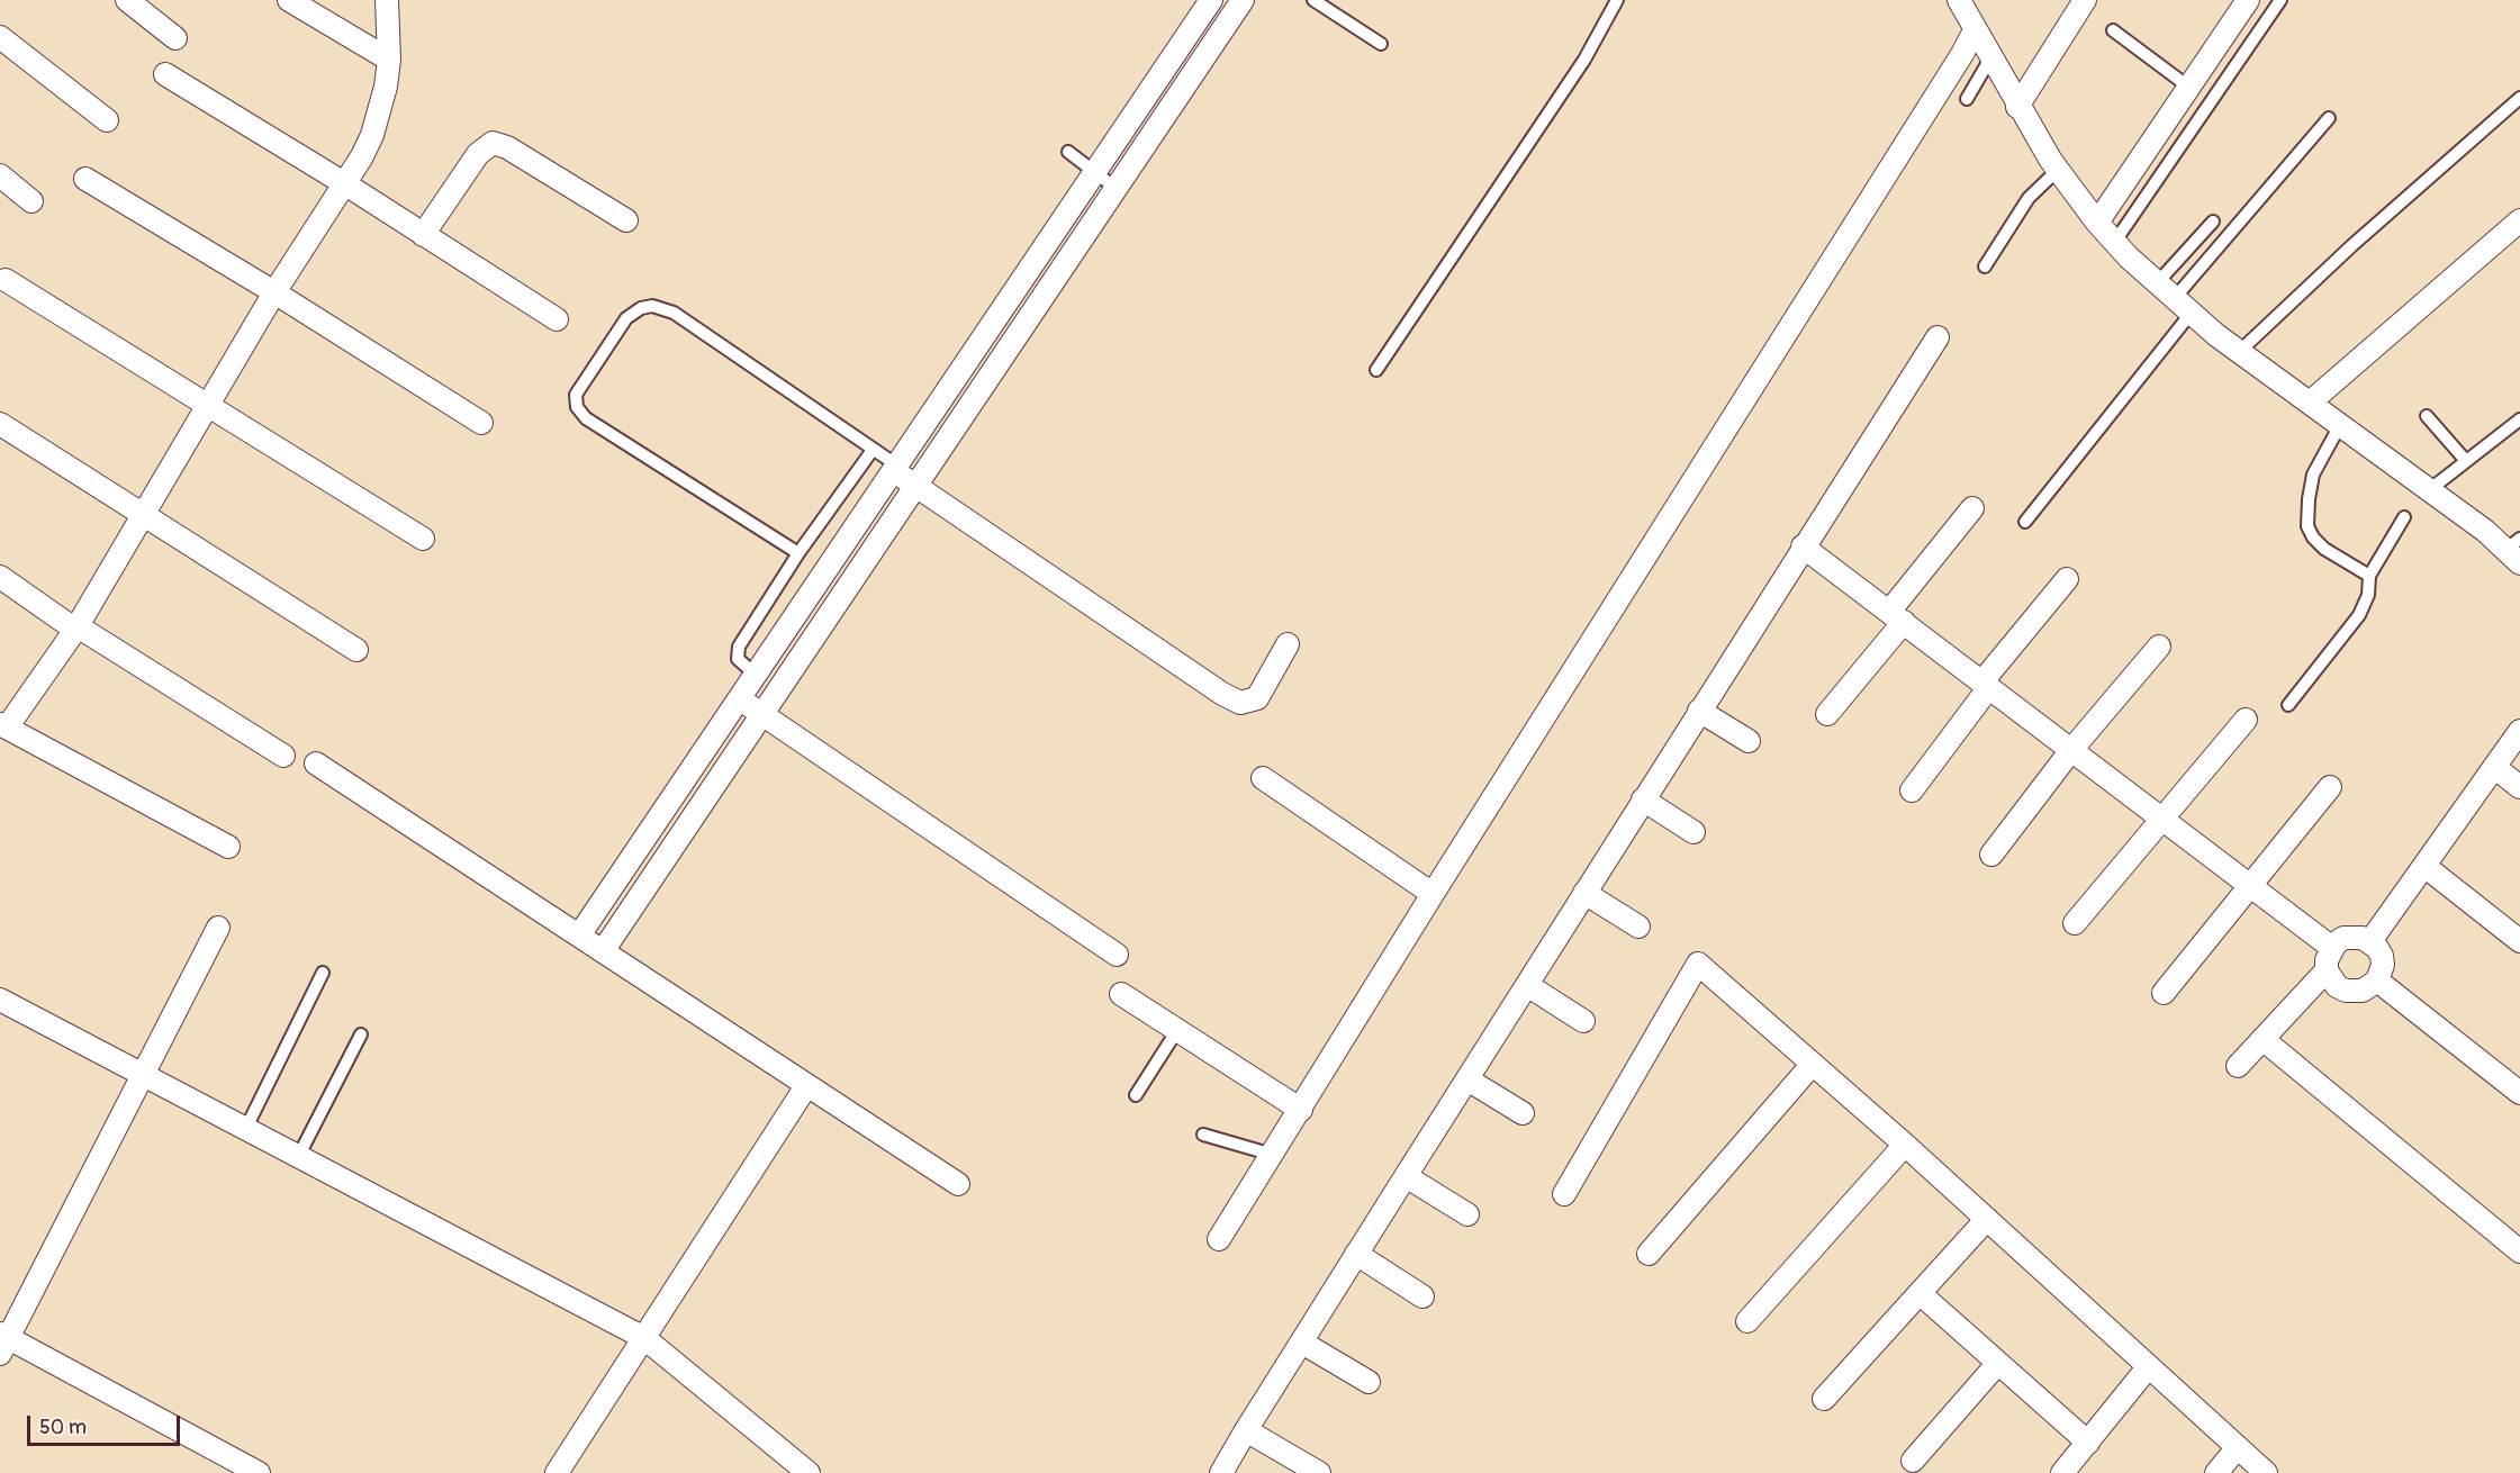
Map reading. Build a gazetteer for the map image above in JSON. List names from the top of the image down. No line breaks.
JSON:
{"scale_bar":"50 m"}
